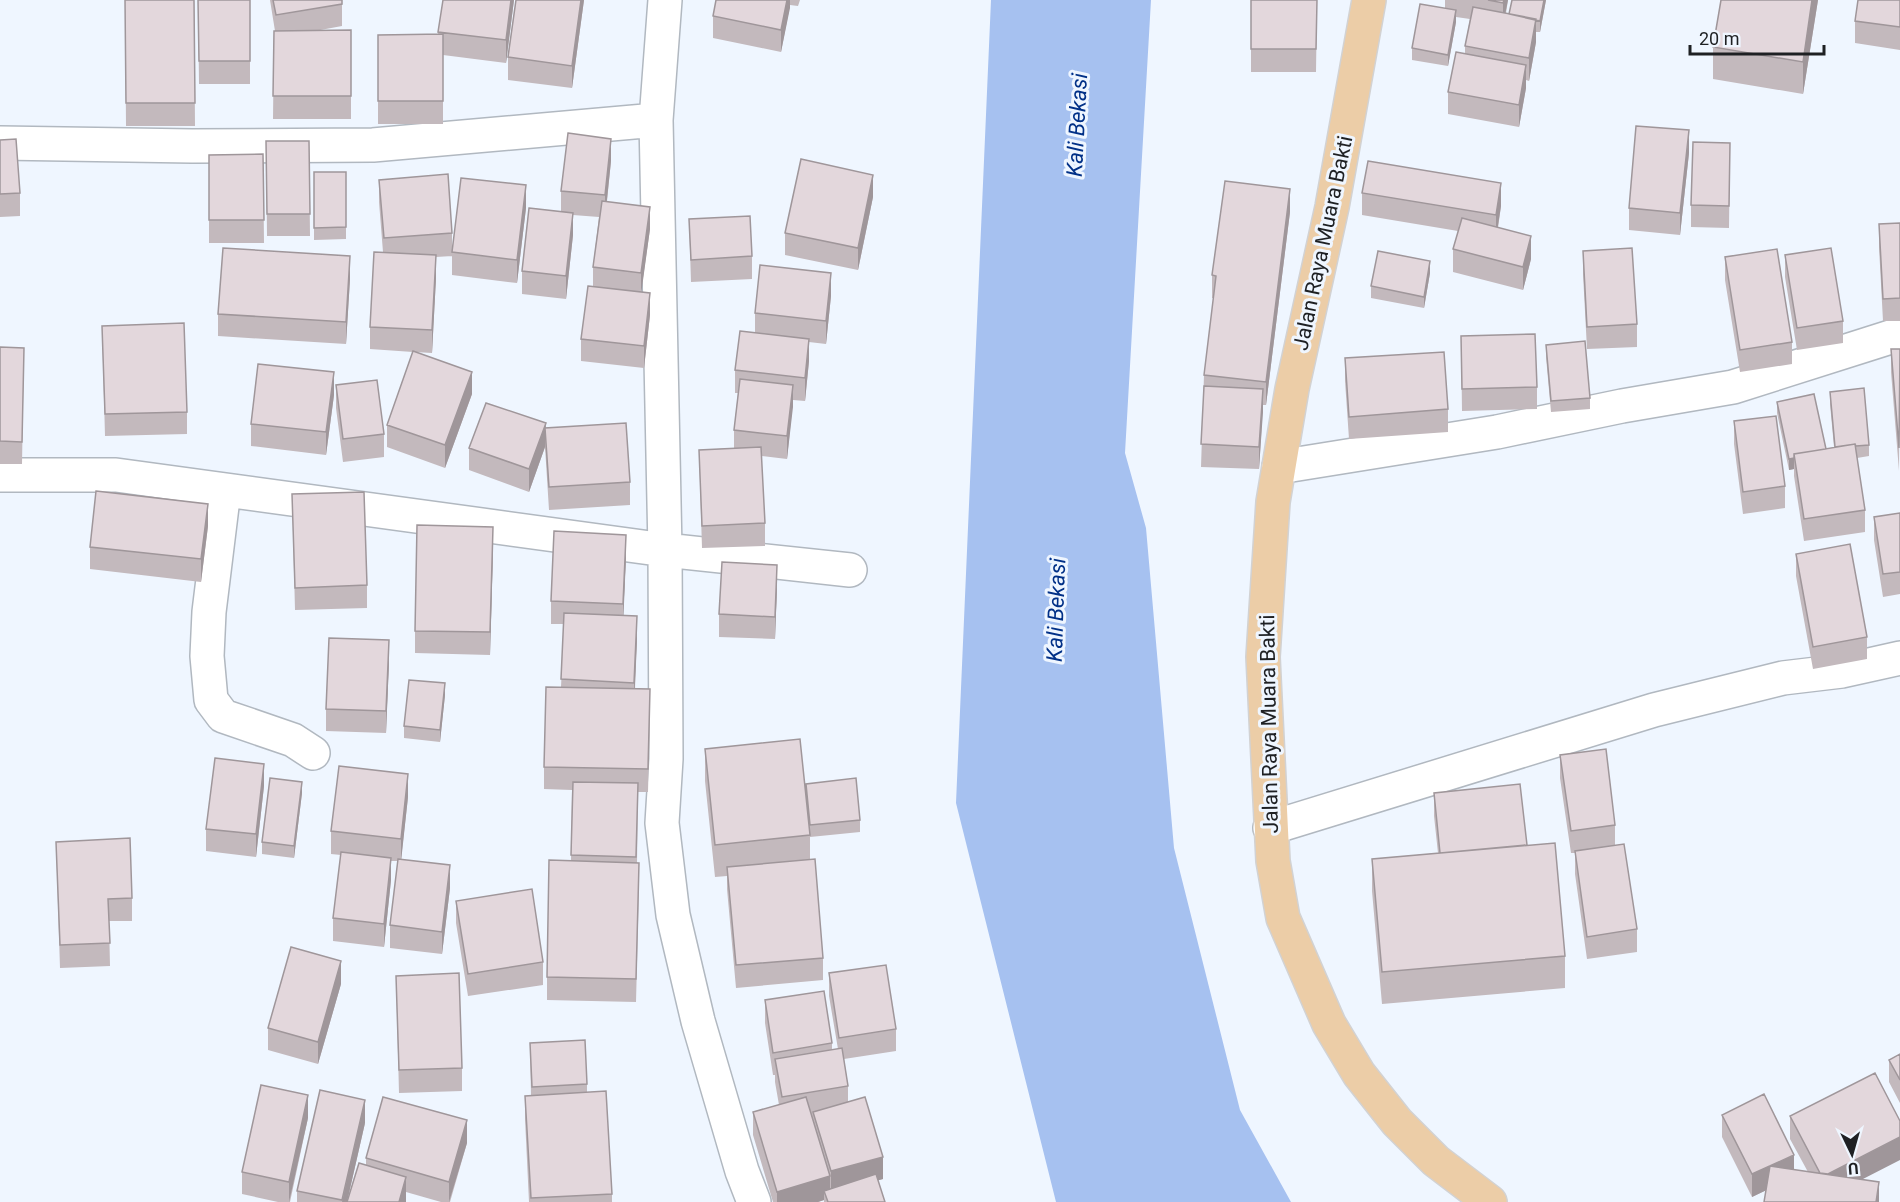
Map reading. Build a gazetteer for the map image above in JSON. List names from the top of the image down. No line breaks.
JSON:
{"streets":{"main road":["Jalan Raya Muara Bakti"]},"water":["Kali Bekasi"],"scale_bar":"20 m","north":"bottom"}
